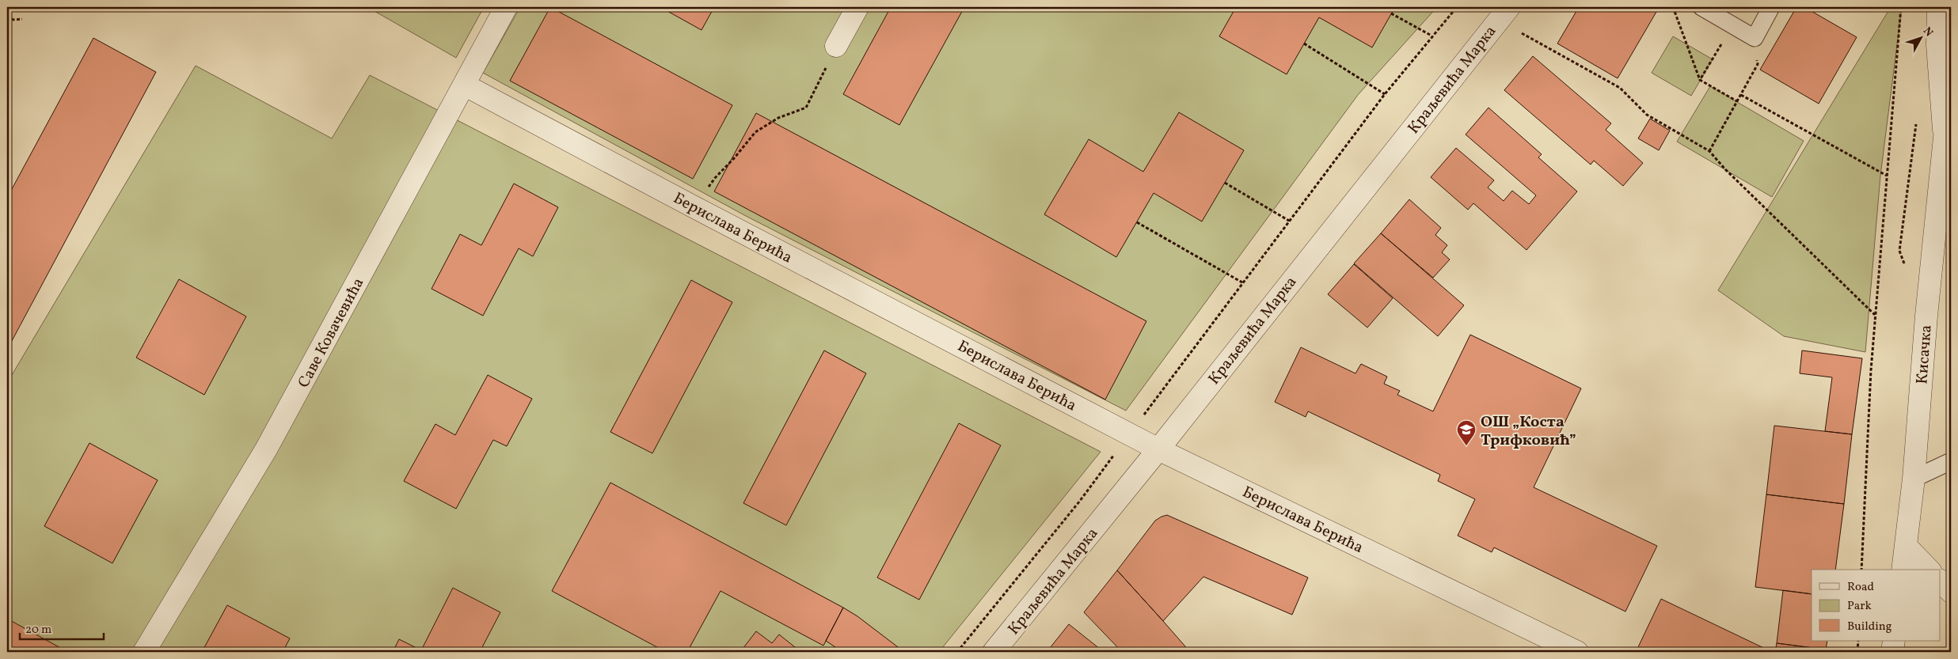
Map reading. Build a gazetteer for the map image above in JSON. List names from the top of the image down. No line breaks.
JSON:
{"streets":{"street":["Краљевића Марка","Берислава Берића","Саве Ковачевића","Кисачка"]},"crossings":[["Краљевића Марка","Берислава Берића"],["Берислава Берића","Саве Ковачевића"]],"places":{"school or university":["ОШ „Коста Трифковић”"]},"legend":["Road","Park","Building"],"scale_bar":"20 m","north":"top right"}
